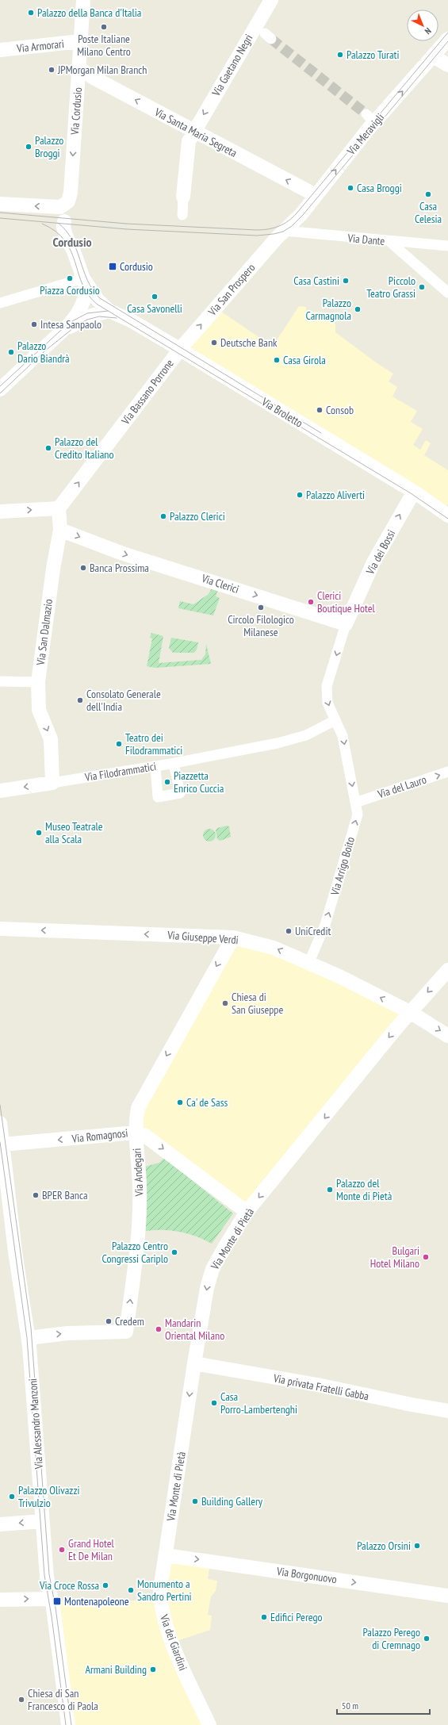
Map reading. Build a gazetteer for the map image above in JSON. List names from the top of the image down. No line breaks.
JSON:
{"streets":{"street":["Via Armorari","Via Gaetano Negri","Via Cordusio","Via Santa Maria Segreta","Via Meravigli","Via Dante","Via San Prospero","Via Bassano Porrone","Via Broletto","Via dei Bossi","Via Clerici","Via San Dalmazio","Via Filodrammatici","Via del Lauro","Via Arrigo Boito","Via Giuseppe Verdi","Via Romagnosi","Via Andegari","Via Monte di Pietà","Via privata Fratelli Gabba","Via Alessandro Manzoni","Via Borgonuovo","Via dei Giardini"]},"crossings":[["Via Armorari","Via Cordusio"],["Via Gaetano Negri","Via Santa Maria Segreta"],["Via Cordusio","Via Santa Maria Segreta"],["Via Santa Maria Segreta","Via Meravigli"],["Via Meravigli","Via Dante"],["Via Meravigli","Via San Prospero"],["Via Dante","Via San Prospero"],["Via San Prospero","Via Bassano Porrone"],["Via San Prospero","Via Broletto"],["Via Bassano Porrone","Via Broletto"],["Via Broletto","Via dei Bossi"],["Via dei Bossi","Via Clerici"],["Via dei Bossi","Via Filodrammatici"],["Via dei Bossi","Via Arrigo Boito"],["Via Clerici","Via San Dalmazio"],["Via San Dalmazio","Via Filodrammatici"],["Via Filodrammatici","Via Arrigo Boito"],["Via del Lauro","Via Arrigo Boito"],["Via Arrigo Boito","Via Giuseppe Verdi"],["Via Giuseppe Verdi","Via Andegari"],["Via Giuseppe Verdi","Via Monte di Pietà"],["Via Romagnosi","Via Andegari"],["Via Romagnosi","Via Monte di Pietà"],["Via Romagnosi","Via Alessandro Manzoni"],["Via Andegari","Via Alessandro Manzoni"],["Via Monte di Pietà","Via privata Fratelli Gabba"],["Via Monte di Pietà","Via Borgonuovo"],["Via Monte di Pietà","Via dei Giardini"],["Via Borgonuovo","Via dei Giardini"]],"one_way":["Via Gaetano Negri","Via Santa Maria Segreta","Via Meravigli","Via San Prospero","Via Clerici","Via San Dalmazio","Via del Lauro","Via Giuseppe Verdi","Via Monte di Pietà","Via Borgonuovo"],"districts":["Cordusio"],"places":{"other":["Palazzo della Banca d'Italia","Poste Italiane Milano Centro","Palazzo Turati","JPMorgan Milan Branch","Palazzo Broggi","Casa Broggi","Casa Celesia","Piazza Cordusio","Casa Castini","Piccolo Teatro Grassi","Casa Savonelli","Palazzo Carmagnola","Intesa Sanpaolo","Deutsche Bank","Palazzo Dario Biandrà","Casa Girola","Consob","Palazzo del Credito Italiano","Palazzo Aliverti","Palazzo Clerici","Banca Prossima","Clerici Boutique Hotel","Circolo Filologico Milanese","Consolato Generale dell'India","Teatro dei Filodrammatici","Piazzetta Enrico Cuccia","Museo Teatrale alla Scala","UniCredit","Chiesa di San Giuseppe","Ca' de Sass","Palazzo del Monte di Pietà","BPER Banca","Palazzo Centro Congressi Cariplo","Bulgari Hotel Milano","Credem","Mandarin Oriental Milano","Casa Porro-Lambertenghi","Palazzo Olivazzi Trivulzio","Building Gallery","Palazzo Orsini","Grand Hotel Et De Milan","Via Croce Rossa","Monumento a Sandro Pertini","Edifici Perego","Palazzo Perego di Cremnago","Armani Building","Chiesa di San Francesco di Paola"],"transit":["Cordusio","Montenapoleone"]},"scale_bar":"50 m","north":"bottom right"}
